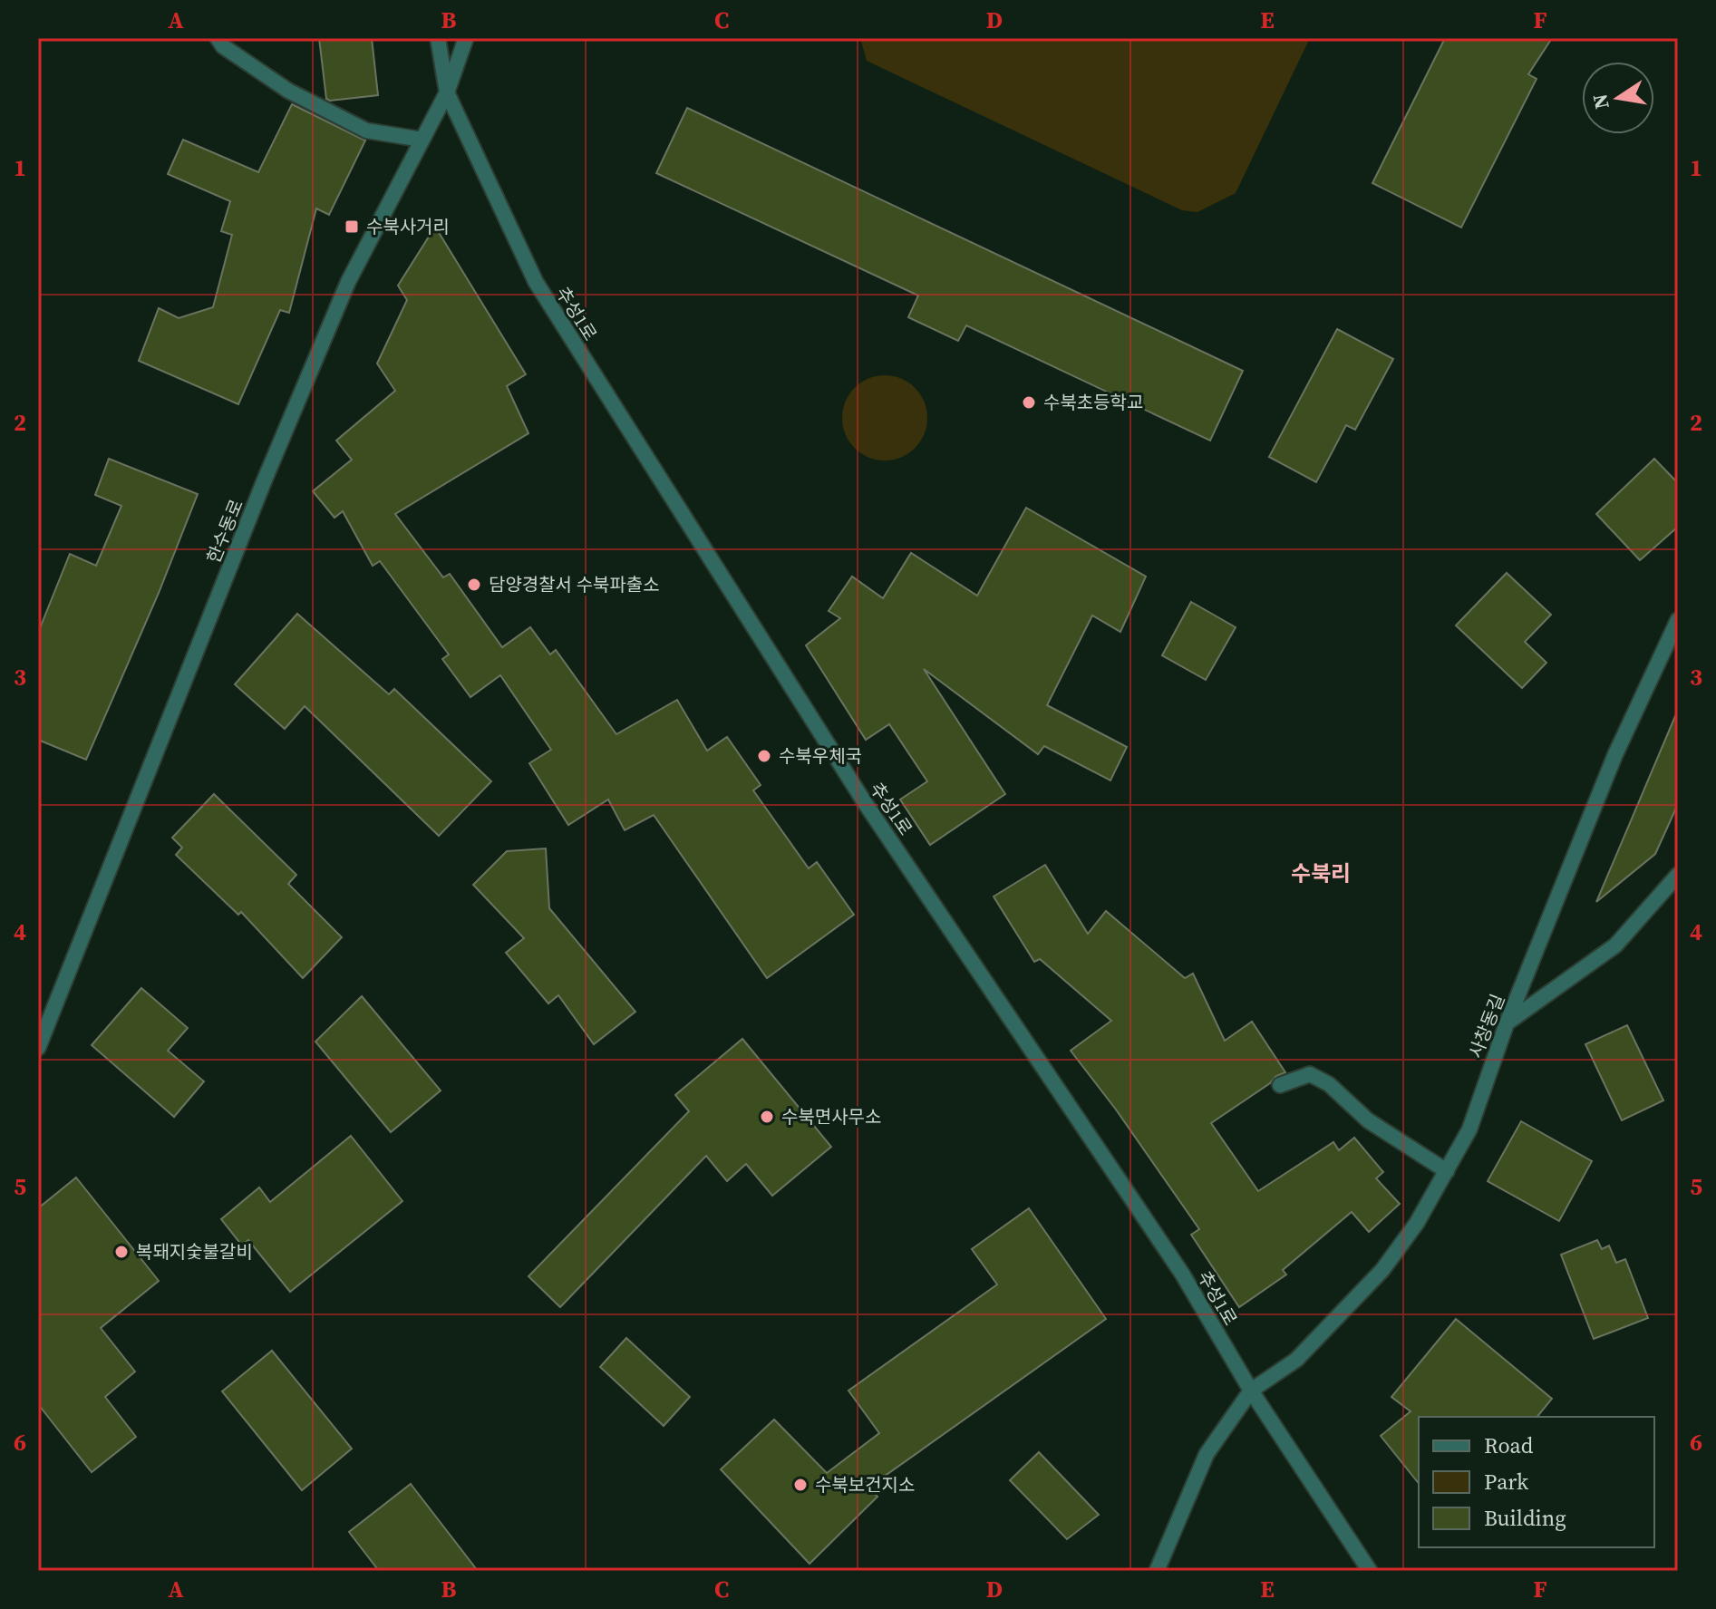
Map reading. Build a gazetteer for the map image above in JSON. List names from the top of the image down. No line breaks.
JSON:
{"streets":{"street":["추성1로","한수동로","사창동길"]},"crossings":[["추성1로","한수동로"],["추성1로","사창동길"]],"districts":["수북리"],"places":{"transit":["수북사거리"],"other":["수북초등학교","담양경찰서 수북파출소","수북우체국","수북면사무소","복돼지숯불갈비","수북보건지소"]},"legend":["Road","Park","Building"],"north":"left","grid":{"columns":["A","B","C","D","E","F"],"rows":["1","2","3","4","5","6"]}}
